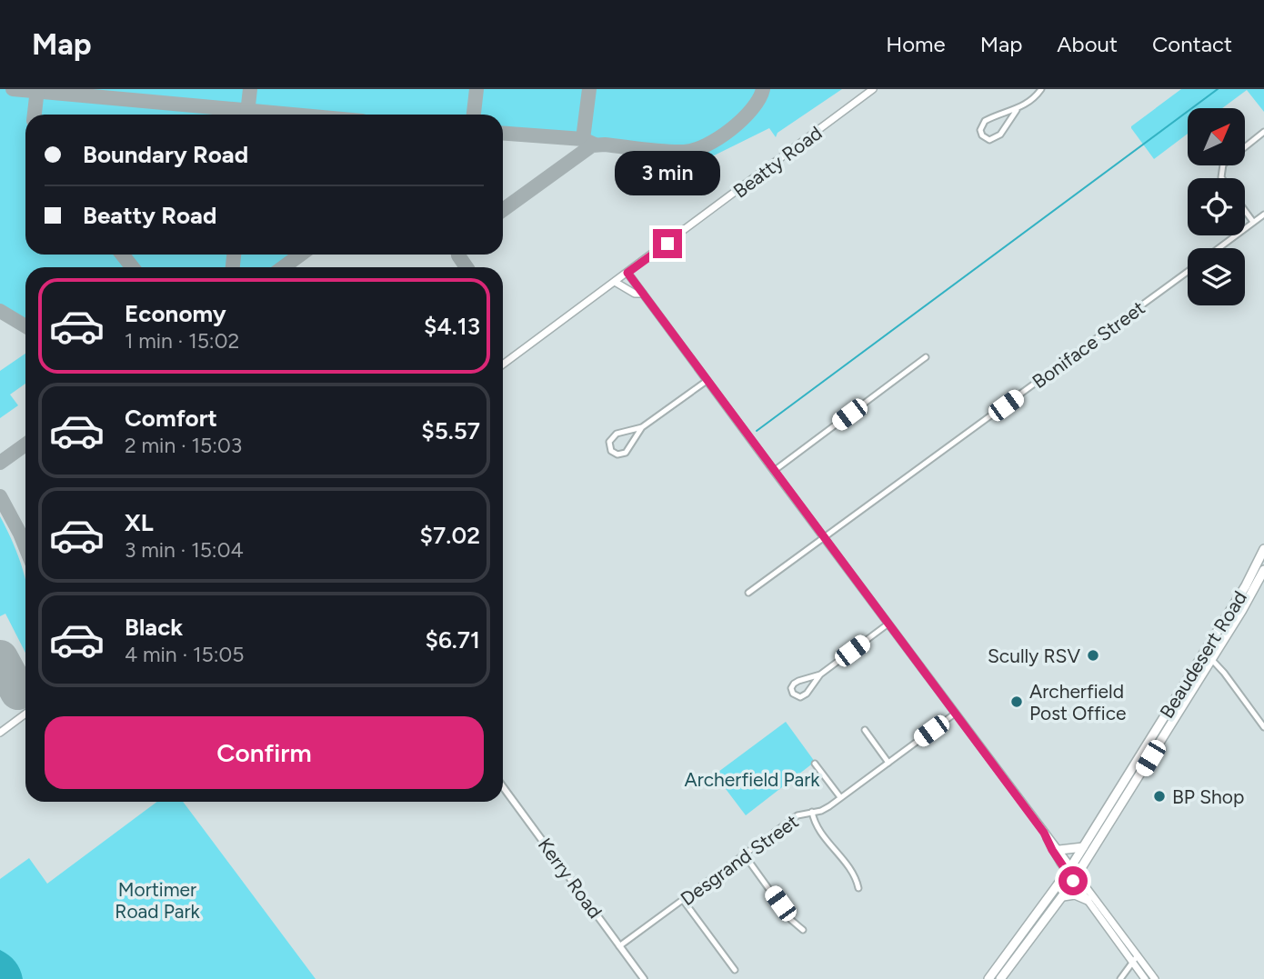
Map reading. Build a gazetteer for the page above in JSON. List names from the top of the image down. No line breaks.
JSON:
{"streets":{"highway":["Beaudesert Road"],"main road":["Beatty Road"],"street":["Boniface Street","Desgrand Street","Kerry Road"]},"crossings":[["Desgrand Street","Kerry Road"]],"parks":["Archerfield Park","Mortimer Road Park"],"places":["Scully RSV","Archerfield Post Office","BP Shop"],"north":"top right","page":{"header":"Map","nav":["Home","Map","About","Contact"],"banner":["Boundary Road","Beatty Road"],"bubble":"3 min","list":[{"name":"Economy","note":"1 min · 15:02","value":"$4.13"},{"name":"Comfort","note":"2 min · 15:03","value":"$5.57"},{"name":"XL","note":"3 min · 15:04","value":"$7.02"},{"name":"Black","note":"4 min · 15:05","value":"$6.71"}],"buttons":"Confirm"}}
